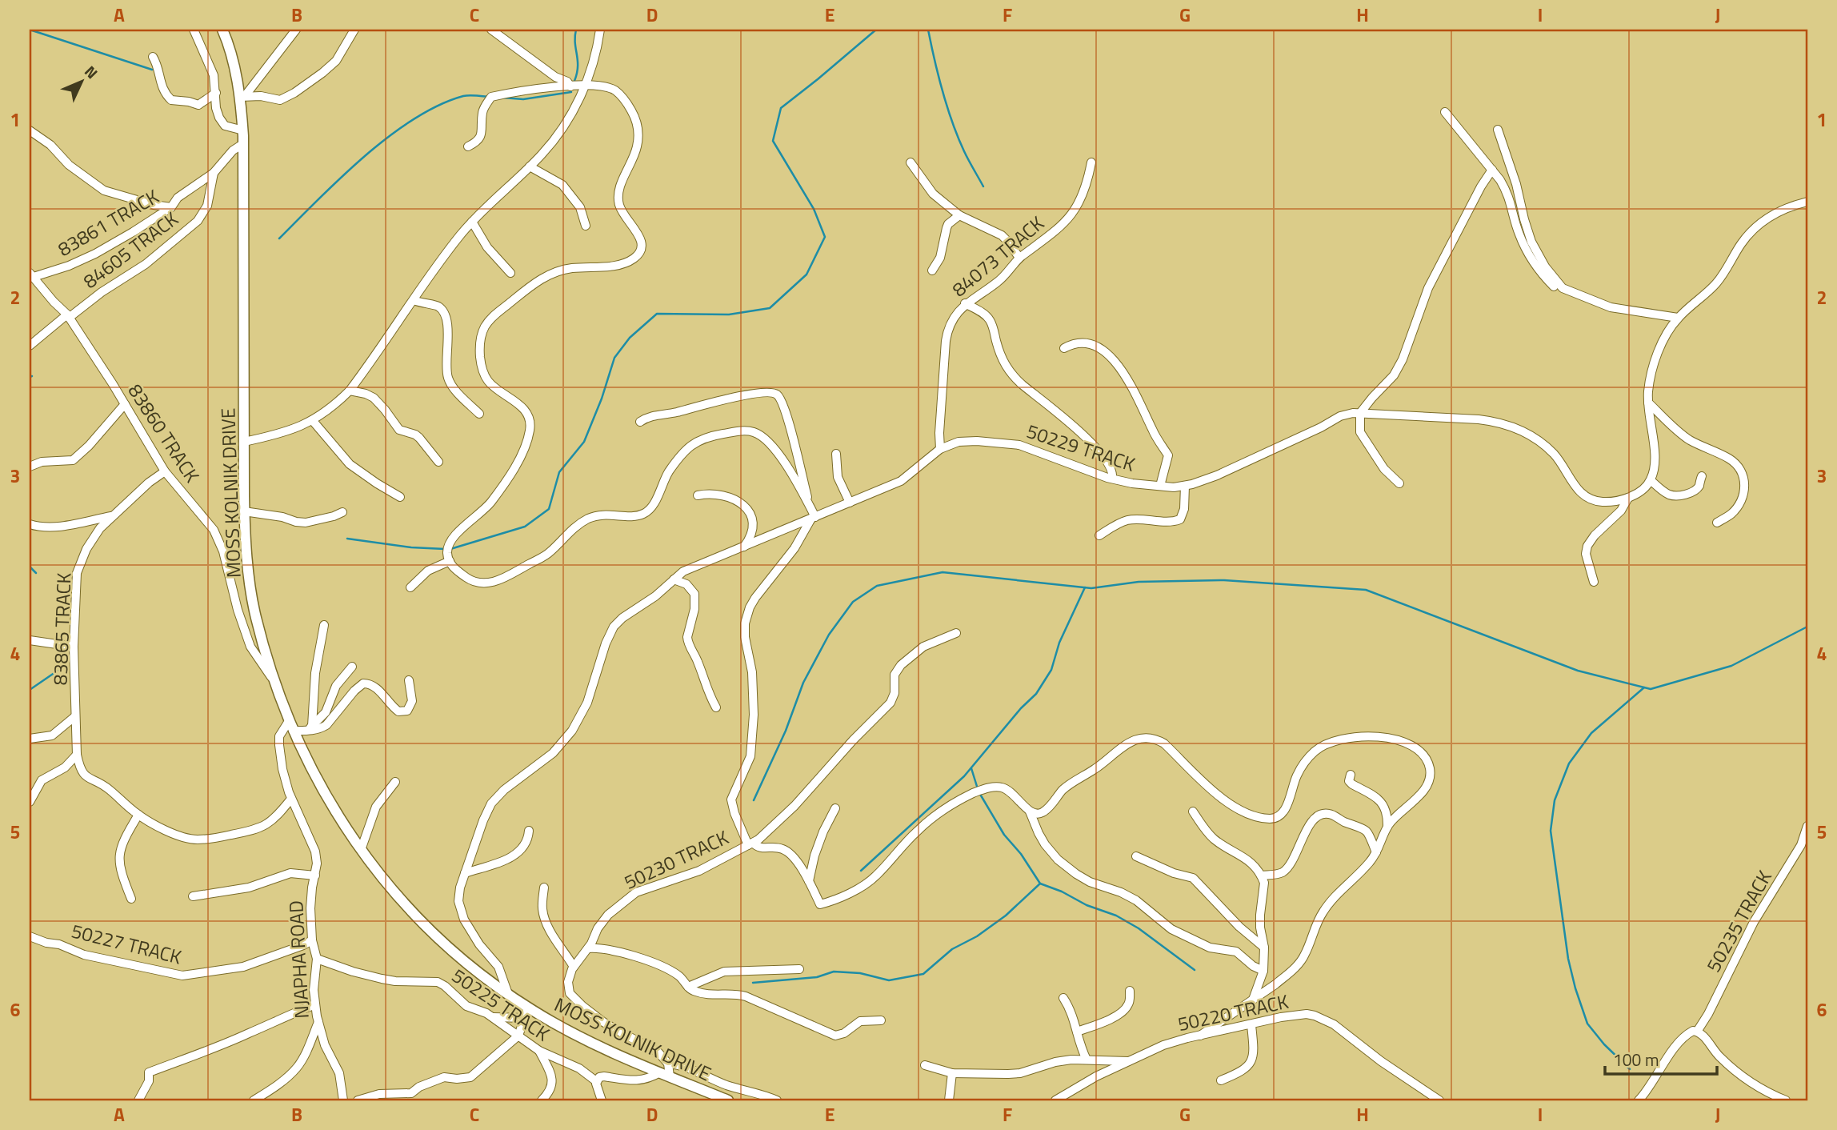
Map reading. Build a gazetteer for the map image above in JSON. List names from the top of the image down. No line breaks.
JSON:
{"streets":{"main road":["MOSS KOLNIK DRIVE"],"street":["83861 TRACK","84605 TRACK","84073 TRACK","83860 TRACK","50229 TRACK","83865 TRACK","50230 TRACK","50235 TRACK","50227 TRACK","NJAPHA ROAD","50225 TRACK","50220 TRACK"]},"crossings":[["83861 TRACK","84605 TRACK"],["83861 TRACK","83860 TRACK"],["83861 TRACK","MOSS KOLNIK DRIVE"],["84605 TRACK","83860 TRACK"],["84073 TRACK","50229 TRACK"],["83860 TRACK","MOSS KOLNIK DRIVE"],["83860 TRACK","83865 TRACK"],["50229 TRACK","MOSS KOLNIK DRIVE"],["MOSS KOLNIK DRIVE","NJAPHA ROAD"],["50227 TRACK","NJAPHA ROAD"],["NJAPHA ROAD","50225 TRACK"]],"scale_bar":"100 m","north":"top right","grid":{"columns":["A","B","C","D","E","F","G","H","I","J"],"rows":["1","2","3","4","5","6"]}}
